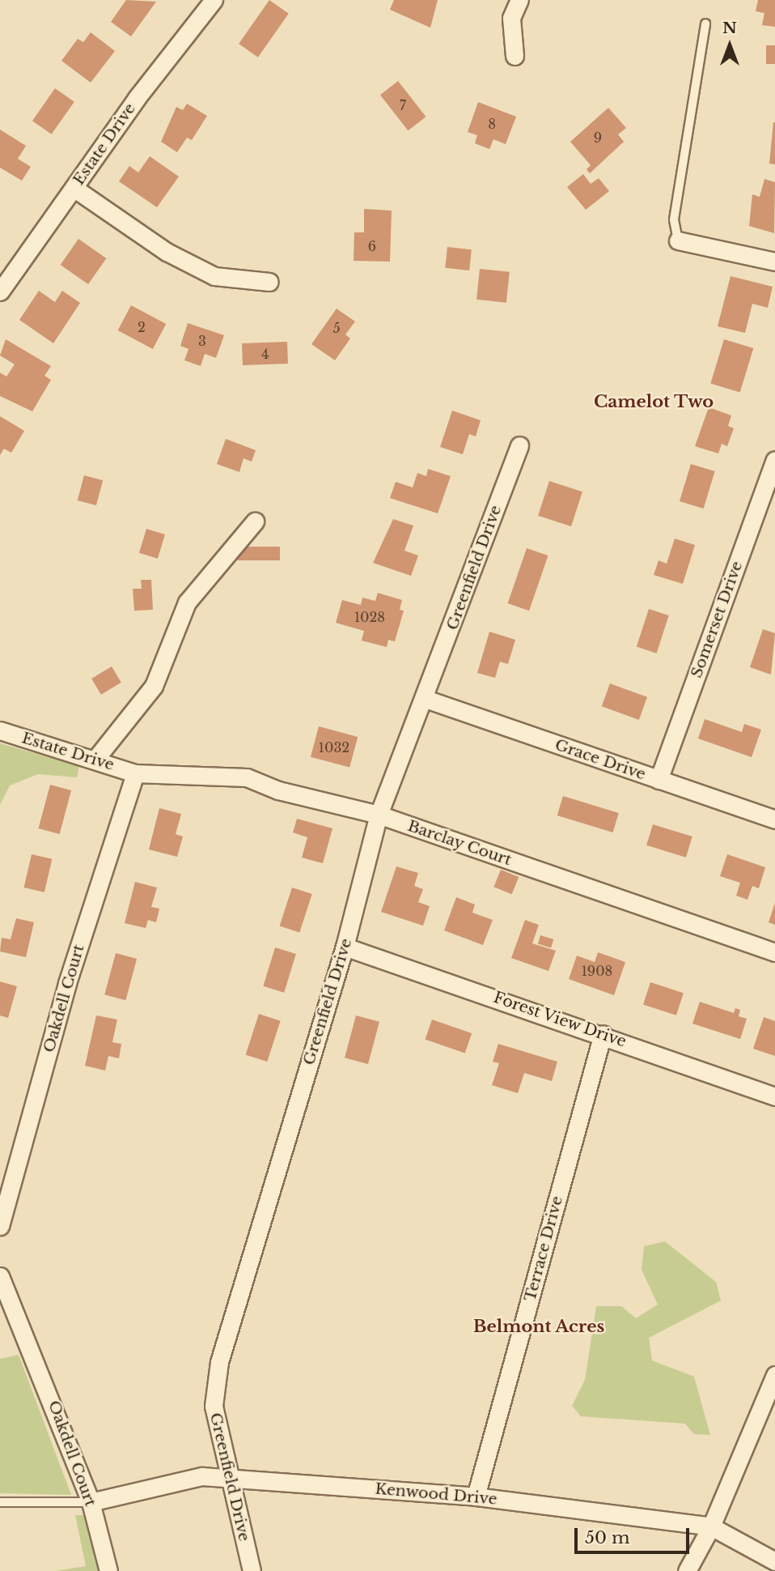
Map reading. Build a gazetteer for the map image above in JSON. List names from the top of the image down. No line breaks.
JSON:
{"streets":{"street":["Estate Drive","Greenfield Drive","Somerset Drive","Grace Drive","Barclay Court","Oakdell Court","Forest View Drive","Terrace Drive","Kenwood Drive"]},"crossings":[["Estate Drive","Barclay Court"],["Estate Drive","Oakdell Court"],["Greenfield Drive","Grace Drive"],["Greenfield Drive","Barclay Court"],["Greenfield Drive","Forest View Drive"],["Greenfield Drive","Kenwood Drive"],["Somerset Drive","Grace Drive"],["Barclay Court","Oakdell Court"],["Oakdell Court","Kenwood Drive"],["Forest View Drive","Terrace Drive"],["Terrace Drive","Kenwood Drive"]],"districts":["Camelot Two","Belmont Acres"],"house_numbers":["7","8","9","6","2","5","3","4","1028","1032","1908"],"scale_bar":"50 m","north":"top"}
